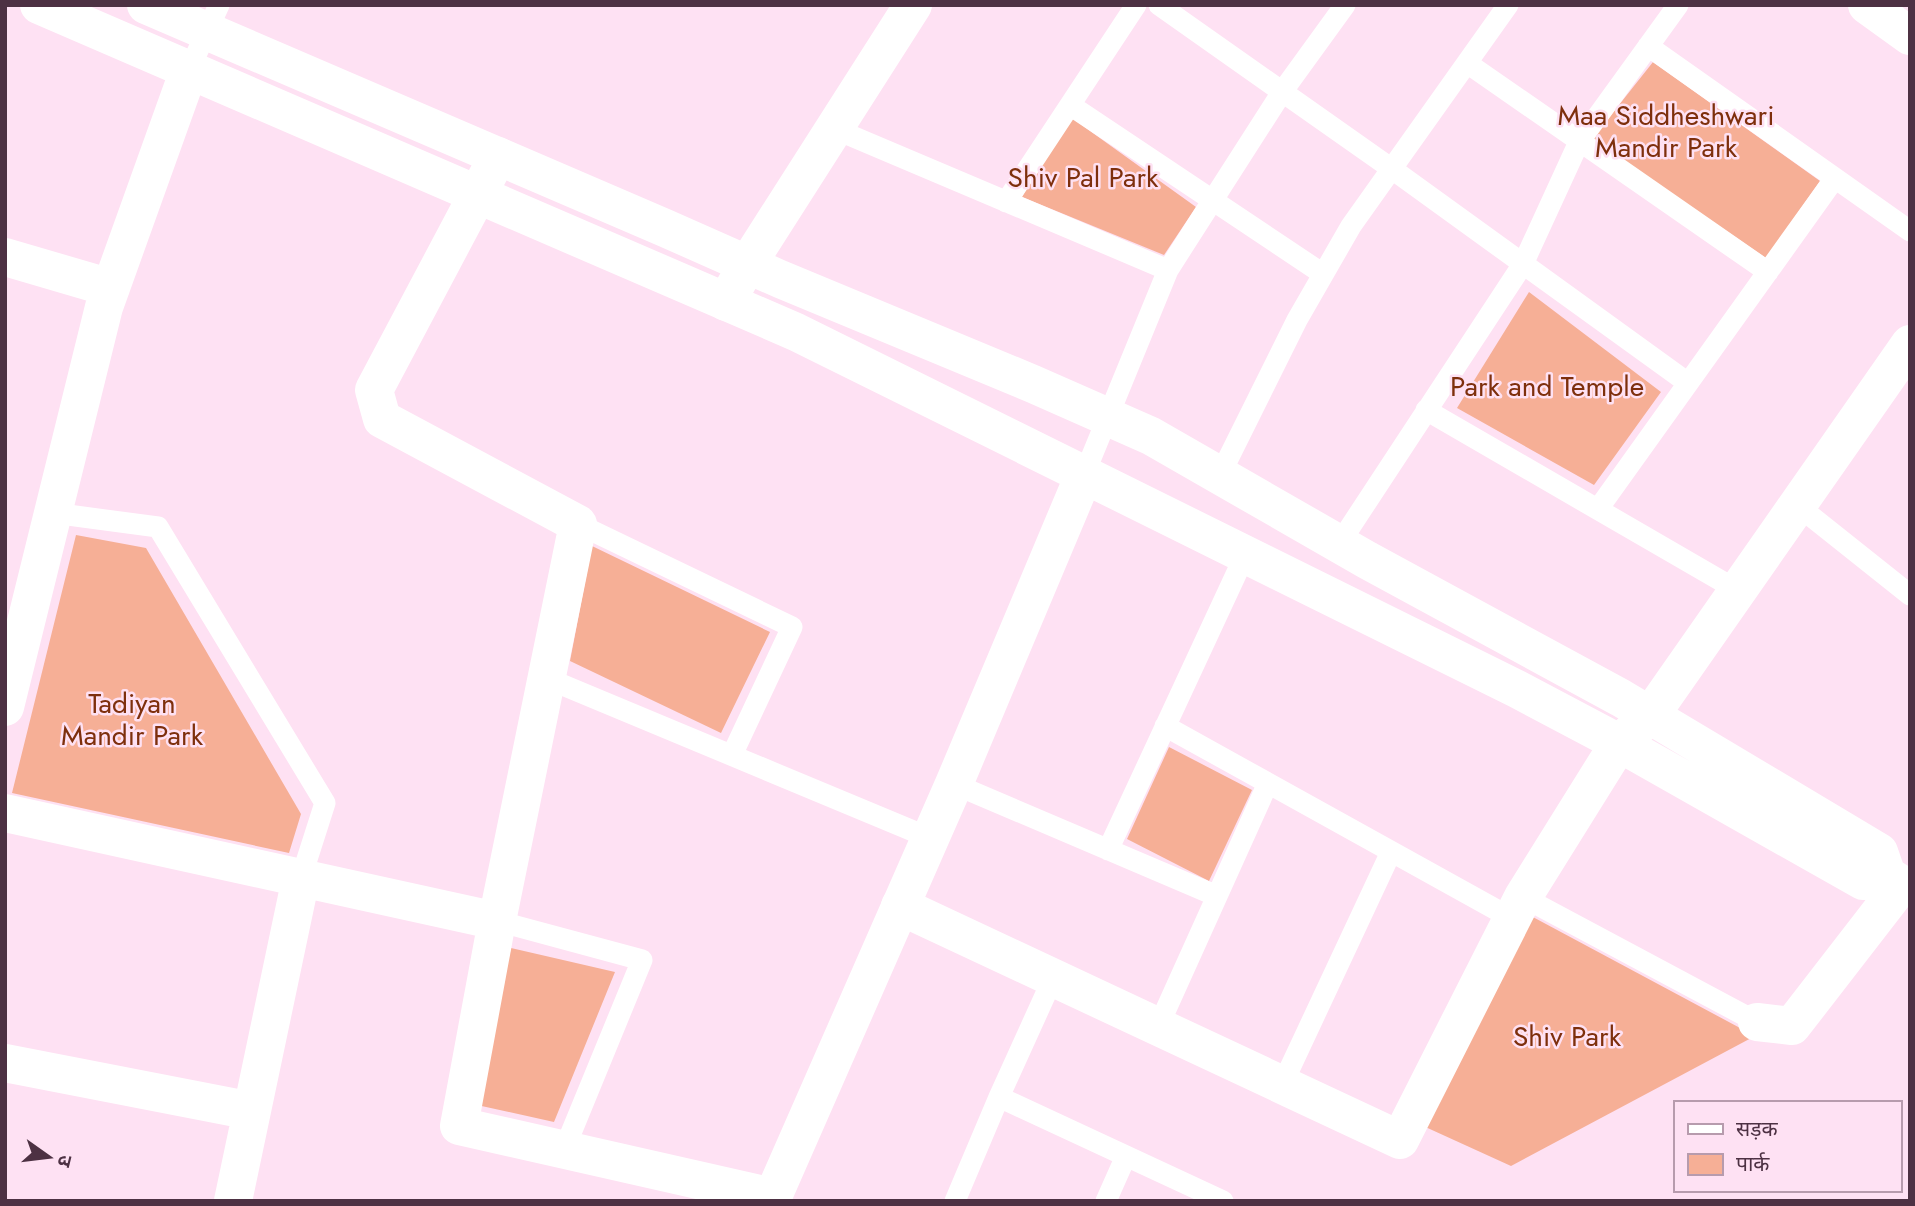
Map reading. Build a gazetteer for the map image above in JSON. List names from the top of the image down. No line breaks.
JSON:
{"parks":["Maa Siddheshwari Mandir Park","Shiv Pal Park","Park and Temple","Tadiyan Mandir Park","Shiv Park"],"legend":["सड़क","पार्क"],"north":"right"}
